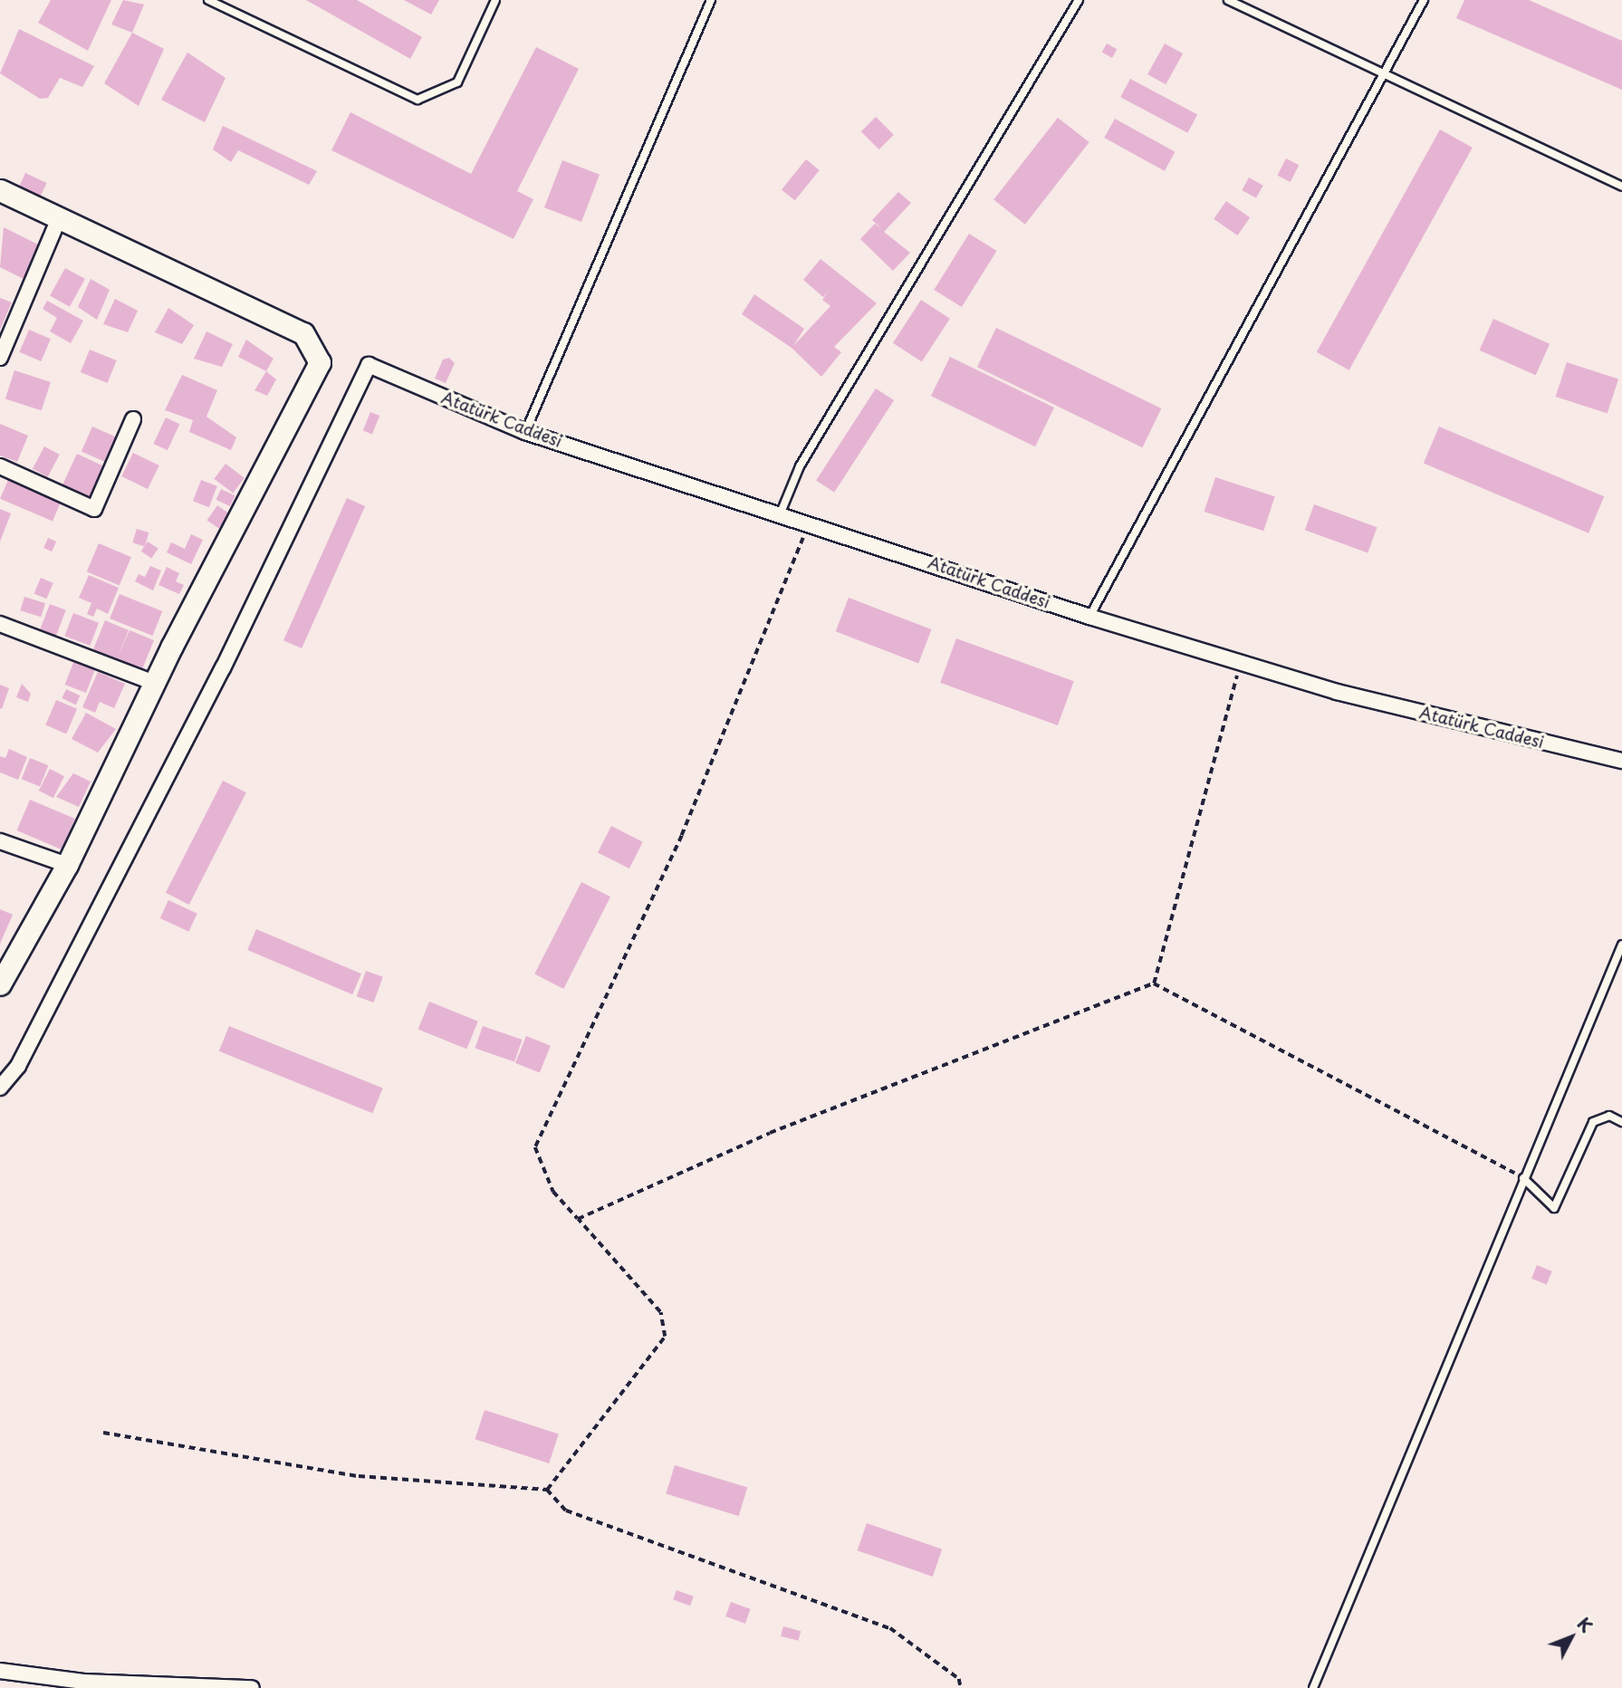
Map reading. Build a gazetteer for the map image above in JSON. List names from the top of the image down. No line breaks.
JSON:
{"streets":{"street":["Atatürk Caddesi"]},"north":"top right"}
